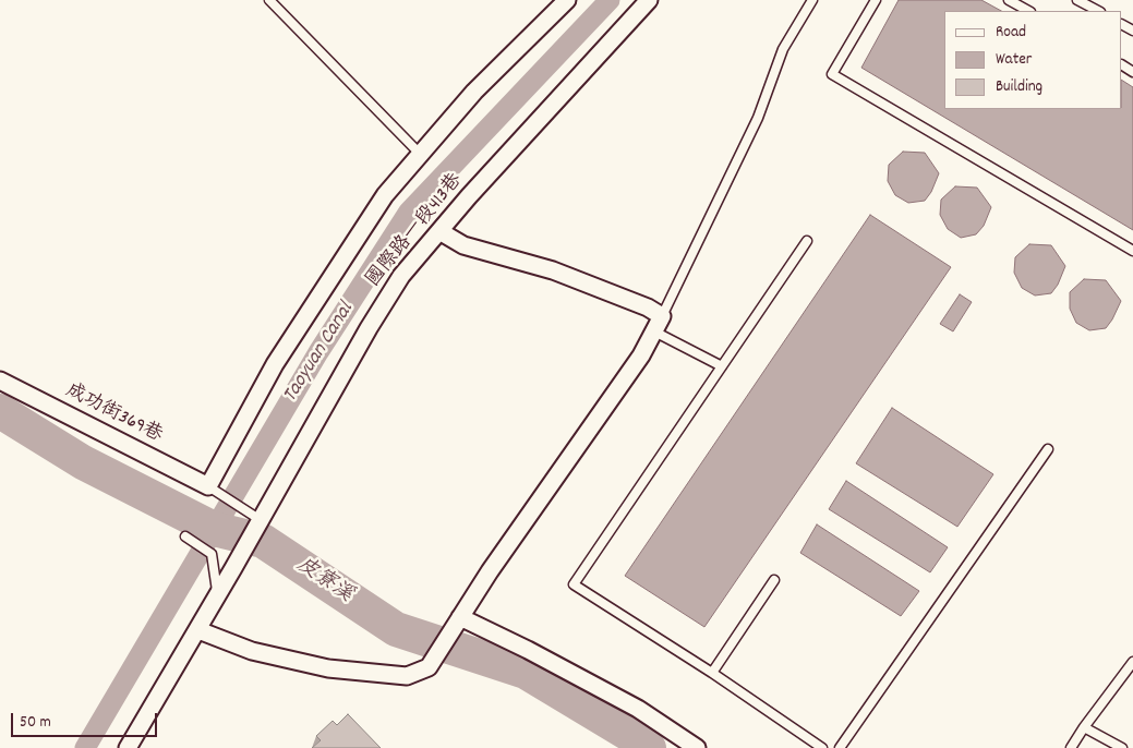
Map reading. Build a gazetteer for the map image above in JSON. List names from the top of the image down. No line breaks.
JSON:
{"streets":{"street":["國際路一段413巷","成功街369巷"]},"water":["Taoyuan Canal","皮寮溪"],"legend":["Road","Water","Building"],"scale_bar":"50 m"}
